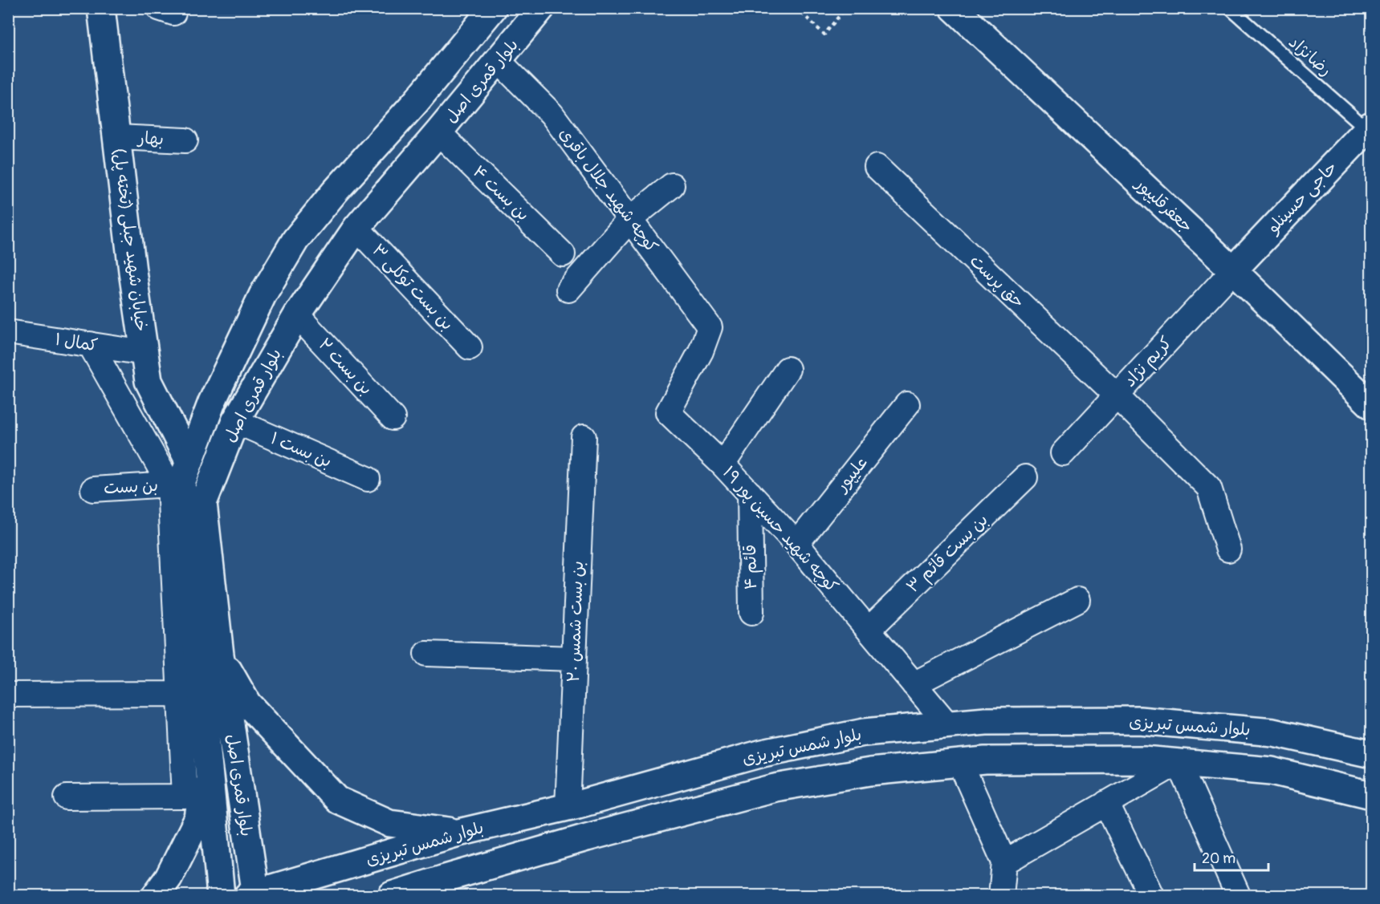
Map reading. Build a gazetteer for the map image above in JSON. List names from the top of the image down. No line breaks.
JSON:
{"streets":{"main road":["بلوار قمری اصل","حاجی حسینلو","جعفرقلیپور","خیابان شهید جبلی (تخته پل)","بلوار شمس تبریزی"],"street":["بهار","کوچه شهید جلال باقری","بن بست ۴","حق پرست","بن بست توکلی ۳","کمال ۱","کریم نژاد","بن بست ۲","بن بست ۱","علیپور","بن بست","کوچه شهید حسین پور ۱۹","بن بست قائم ۳","قائم ۴","بن بست شمس ۲۰"],"lane":["رضانژاد"]},"crossings":[["رضانژاد","حاجی حسینلو"],["بلوار قمری اصل","کوچه شهید جلال باقری"],["بلوار قمری اصل","بن بست ۴"],["بلوار قمری اصل","خیابان شهید جبلی (تخته پل)"],["بلوار قمری اصل","بن بست توکلی ۳"],["بلوار قمری اصل","بن بست ۲"],["بلوار قمری اصل","بن بست ۱"],["بلوار قمری اصل","بلوار شمس تبریزی"],["بهار","خیابان شهید جبلی (تخته پل)"],["کوچه شهید جلال باقری","کوچه شهید حسین پور ۱۹"],["حاجی حسینلو","جعفرقلیپور"],["حاجی حسینلو","کریم نژاد"],["جعفرقلیپور","کریم نژاد"],["خیابان شهید جبلی (تخته پل)","کمال ۱"],["حق پرست","کریم نژاد"],["علیپور","کوچه شهید حسین پور ۱۹"],["کوچه شهید حسین پور ۱۹","بن بست قائم ۳"],["کوچه شهید حسین پور ۱۹","قائم ۴"],["کوچه شهید حسین پور ۱۹","بلوار شمس تبریزی"],["بن بست شمس ۲۰","بلوار شمس تبریزی"]],"scale_bar":"20 m"}
